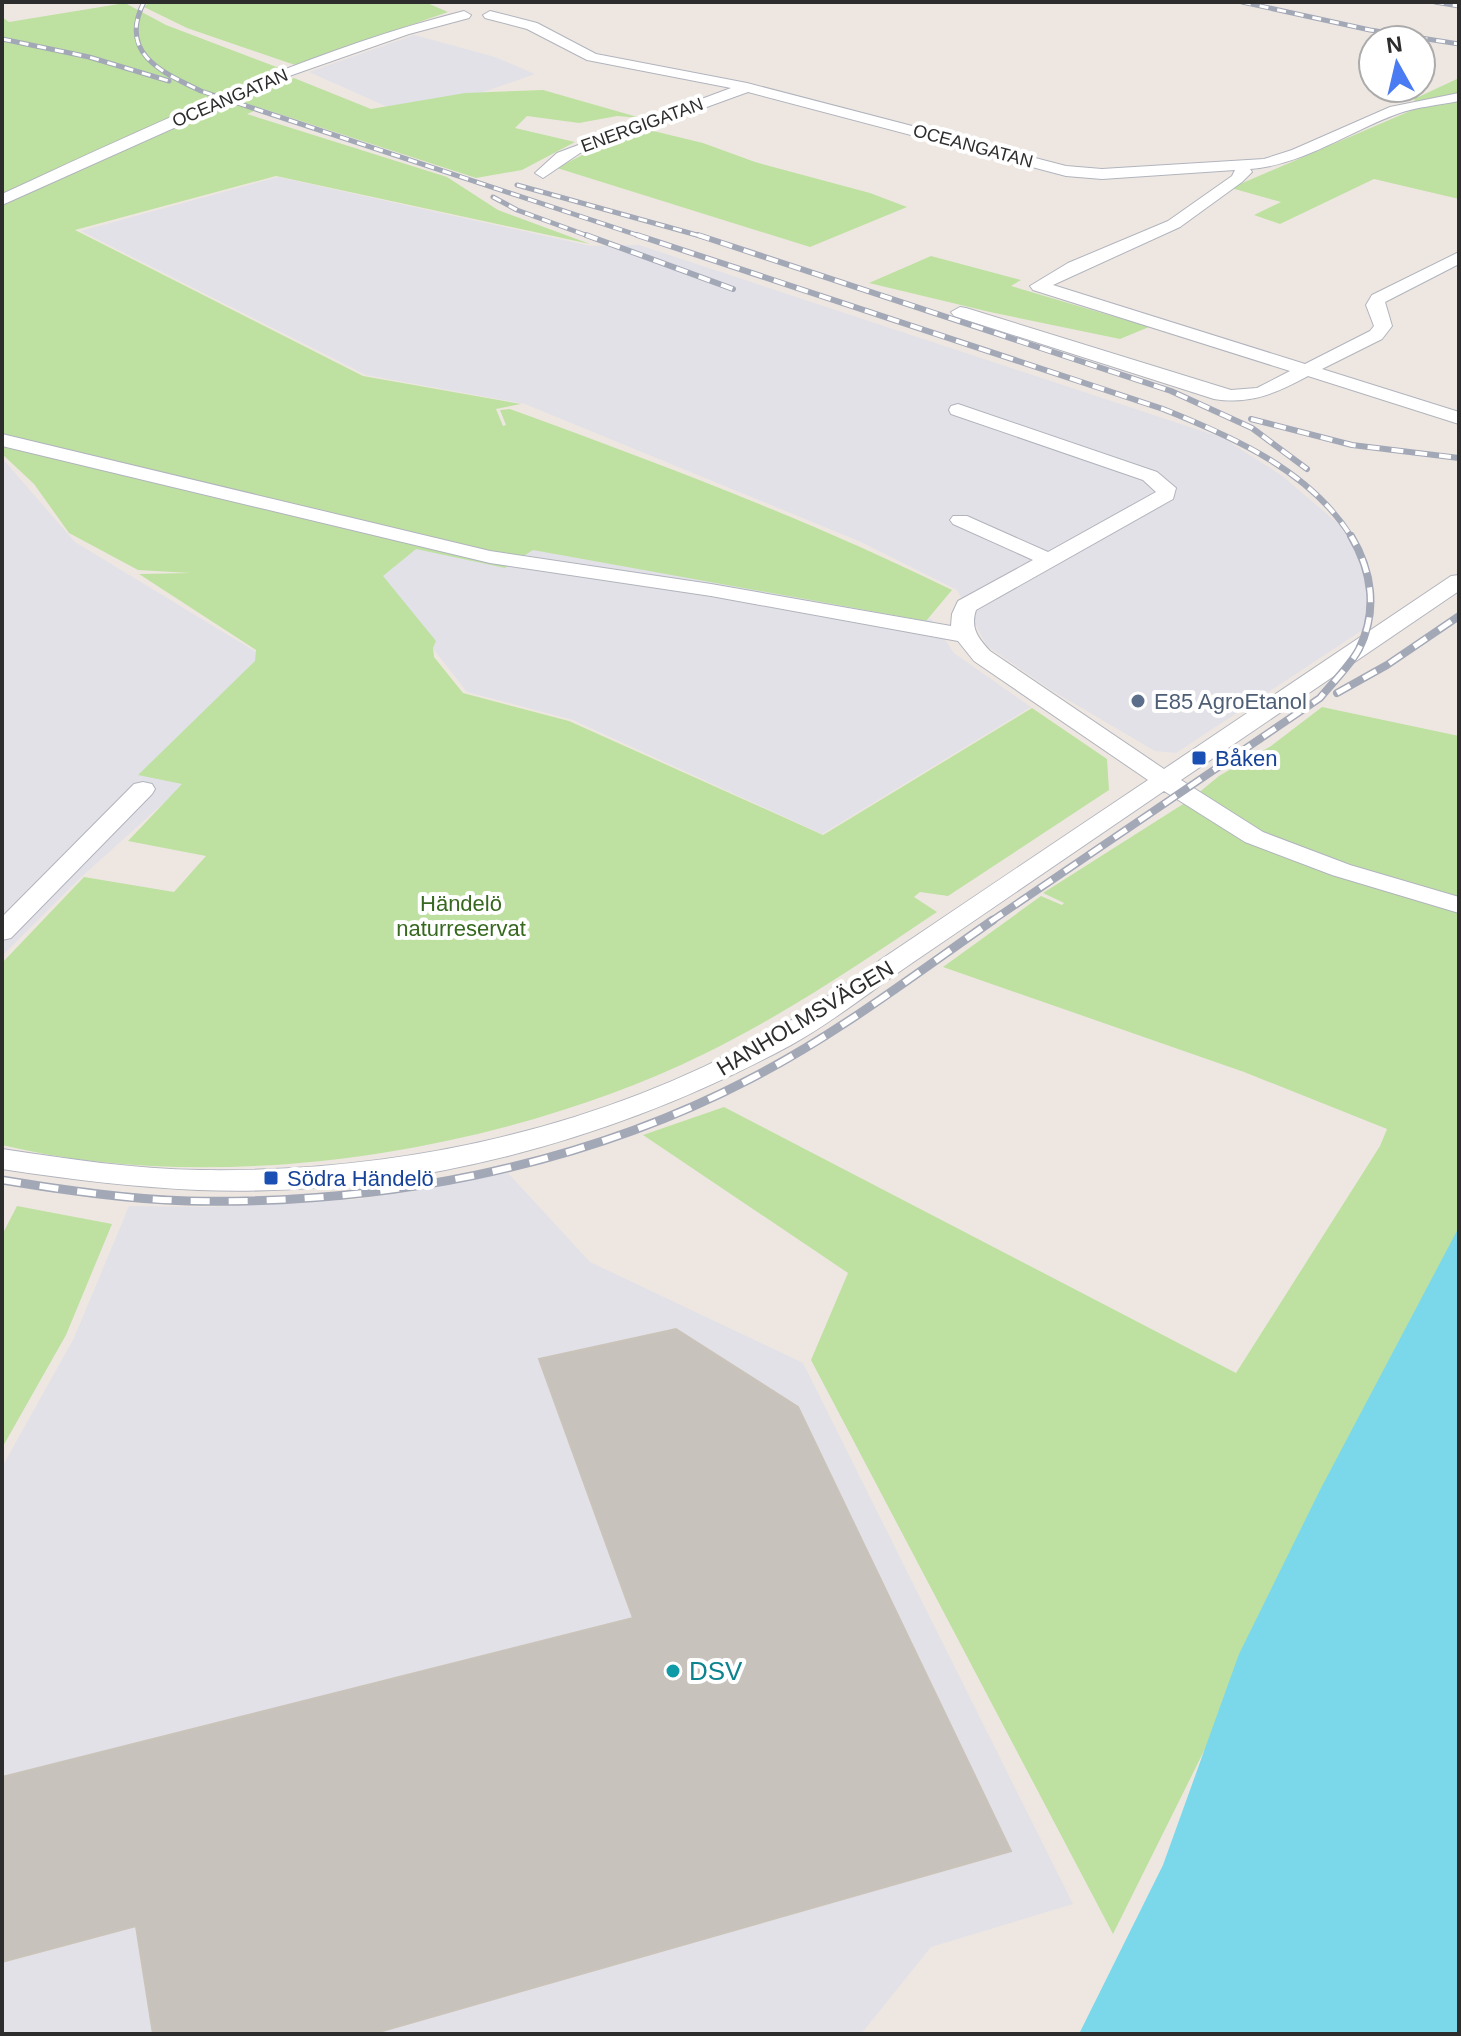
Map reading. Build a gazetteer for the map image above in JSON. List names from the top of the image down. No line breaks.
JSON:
{"streets":{"street":["OCEANGATAN","ENERGIGATAN","HANHOLMSVÄGEN"]},"crossings":[["OCEANGATAN","ENERGIGATAN"]],"parks":["Händelö naturreservat"],"places":{"other":["E85 AgroEtanol","DSV"],"transit":["Båken","Södra Händelö"]},"north":"top"}
